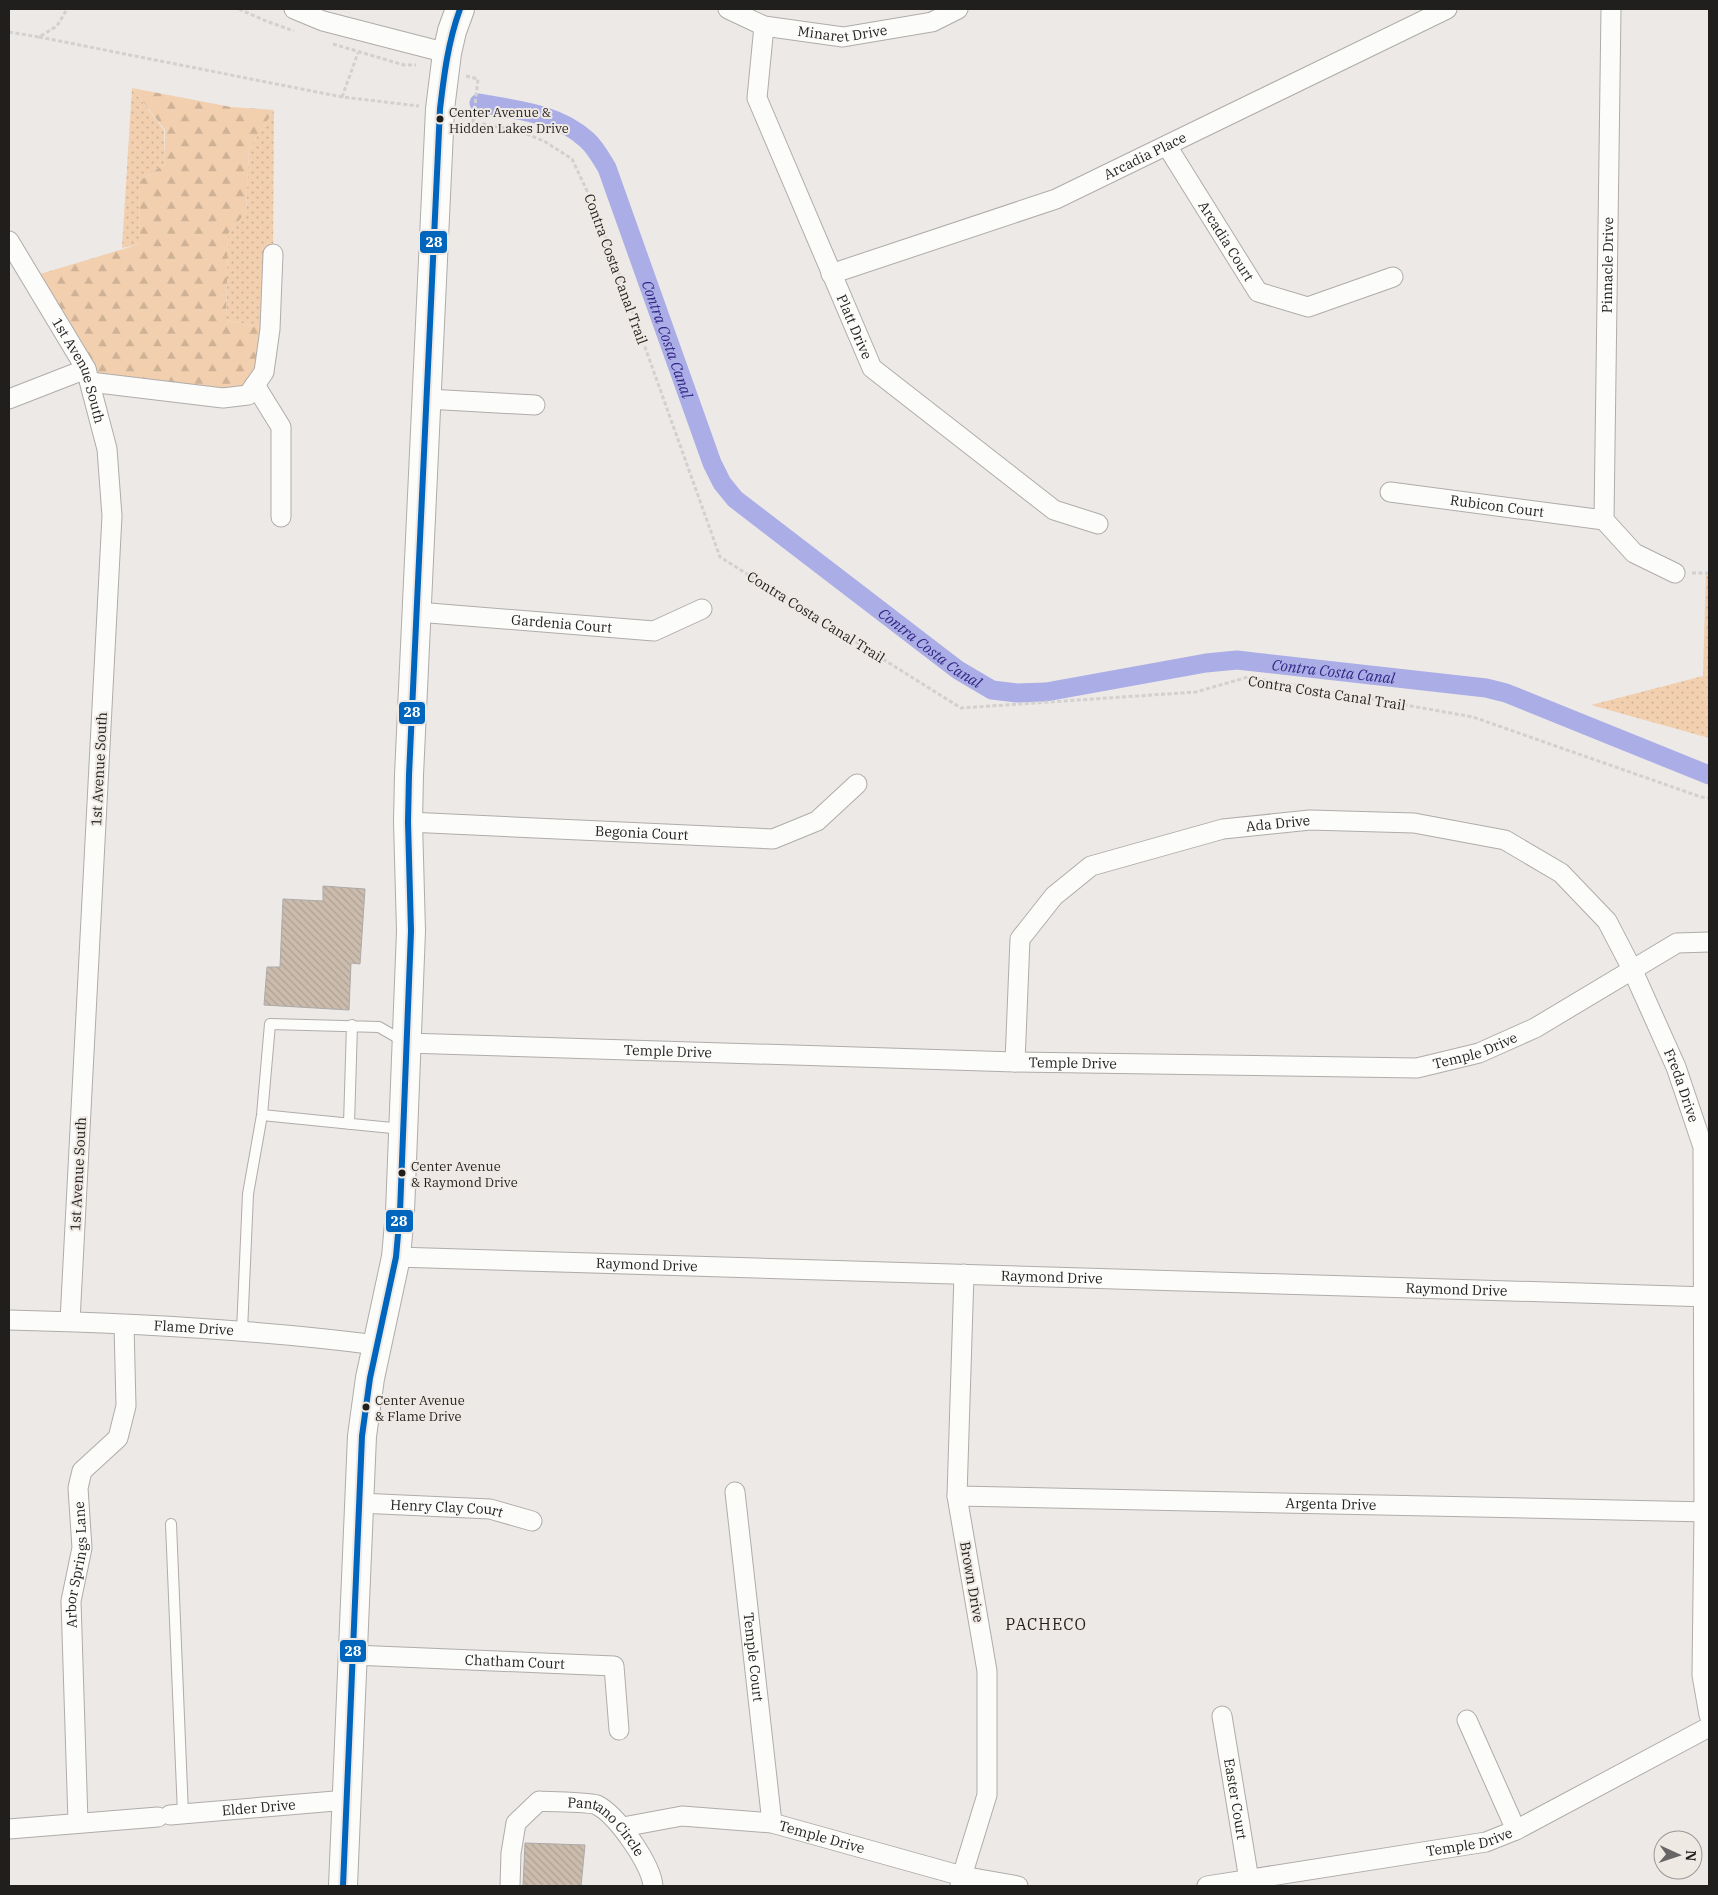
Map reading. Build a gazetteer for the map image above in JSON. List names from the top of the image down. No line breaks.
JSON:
{"streets":{"street":["Minaret Drive","Arcadia Place","Arcadia Court","Pinnacle Drive","Platt Drive","1st Avenue South","Rubicon Court","Gardenia Court","Ada Drive","Begonia Court","Temple Drive","Freda Drive","Raymond Drive","Flame Drive","Argenta Drive","Henry Clay Court","Arbor Springs Lane","Brown Drive","Temple Court","Chatham Court","Easter Court","Elder Drive","Pantano Circle"],"path":["Contra Costa Canal Trail"]},"crossings":[["Minaret Drive","Platt Drive"],["Arcadia Place","Arcadia Court"],["Arcadia Place","Platt Drive"],["Pinnacle Drive","Rubicon Court"],["1st Avenue South","Flame Drive"],["Ada Drive","Temple Drive"],["Ada Drive","Freda Drive"],["Temple Drive","Freda Drive"],["Temple Drive","Brown Drive"],["Temple Drive","Temple Court"],["Temple Drive","Easter Court"],["Temple Drive","Pantano Circle"],["Freda Drive","Raymond Drive"],["Freda Drive","Argenta Drive"],["Raymond Drive","Brown Drive"],["Flame Drive","Arbor Springs Lane"],["Argenta Drive","Brown Drive"],["Arbor Springs Lane","Elder Drive"]],"districts":["PACHECO"],"water":["Contra Costa Canal"],"places":["Center Avenue & Hidden Lakes Drive","Center Avenue & Raymond Drive","Center Avenue & Flame Drive"],"lines":["transit line 28"],"north":"right"}
